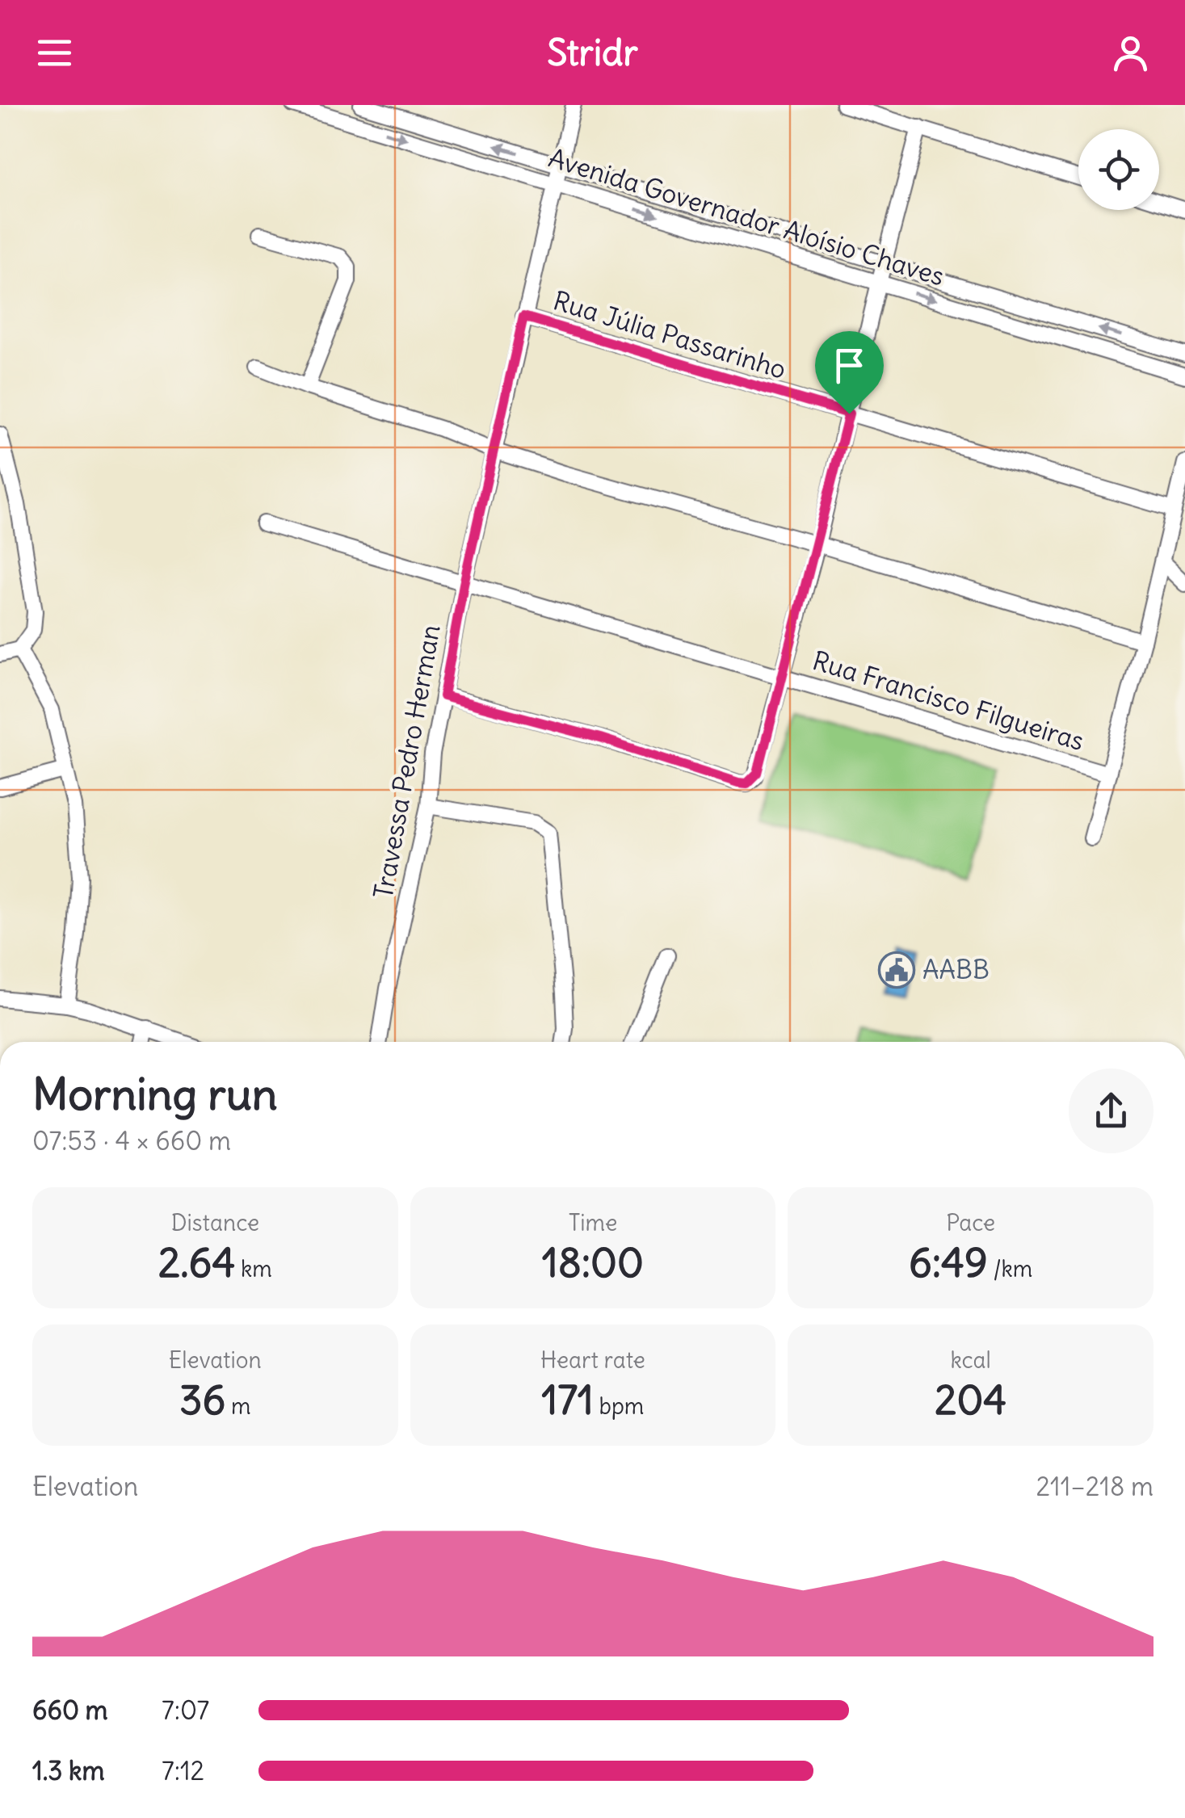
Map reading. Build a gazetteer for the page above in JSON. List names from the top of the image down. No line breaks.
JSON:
{"streets":{"street":["Avenida Governador Aloísio Chaves","Rua Júlia Passarinho","Rua Francisco Filgueiras","Travessa Pedro Herman"]},"crossings":[["Avenida Governador Aloísio Chaves","Travessa Pedro Herman"],["Rua Júlia Passarinho","Travessa Pedro Herman"],["Rua Francisco Filgueiras","Travessa Pedro Herman"]],"places":{"public building":["AABB"]},"page":{"header":"Stridr","heading":["Morning run","07:53 · 4 × 660 m"],"stats":[["Distance","2.64 km"],["Time","18:00"],["Pace","6:49 /km"],["Elevation","36 m"],["Heart rate","171 bpm"],["kcal","204"]],"chart":["Elevation","211–218 m"],"list":[{"name":"660 m","note":"7:07"},{"name":"1.3 km","note":"7:12"}]}}
